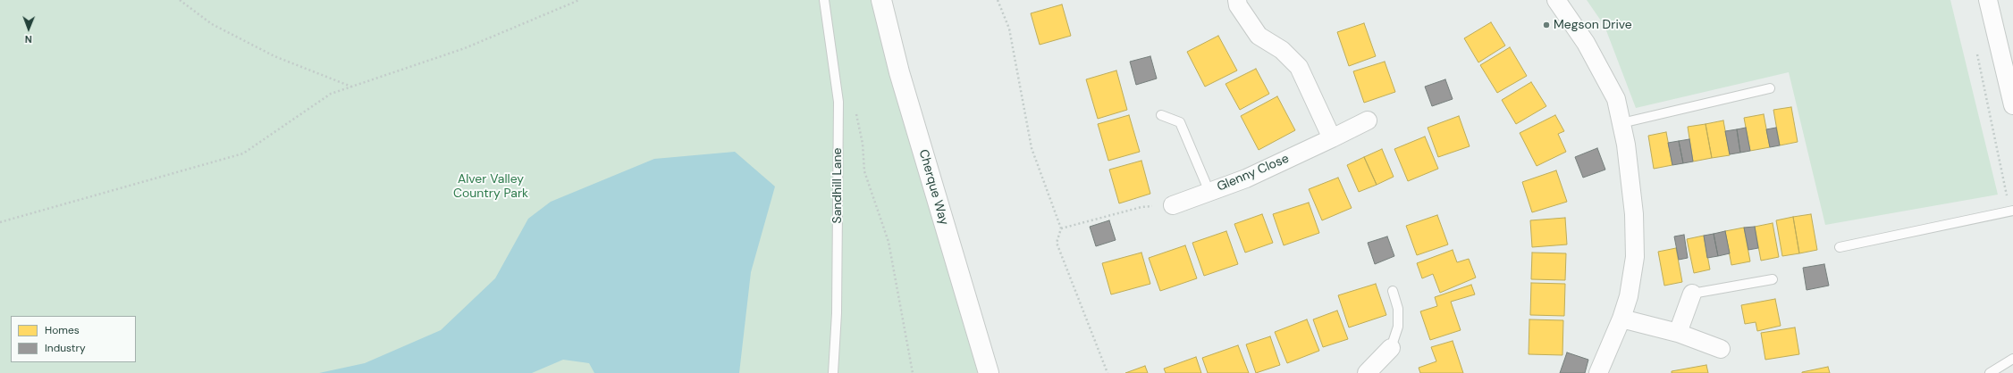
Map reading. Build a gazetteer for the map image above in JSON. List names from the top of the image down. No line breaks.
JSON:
{"streets":{"street":["Glenny Close","Cherque Way"],"lane":["Sandhill Lane"]},"parks":["Alver Valley Country Park"],"places":["Megson Drive"],"legend":["Homes","Industry"],"north":"bottom"}
